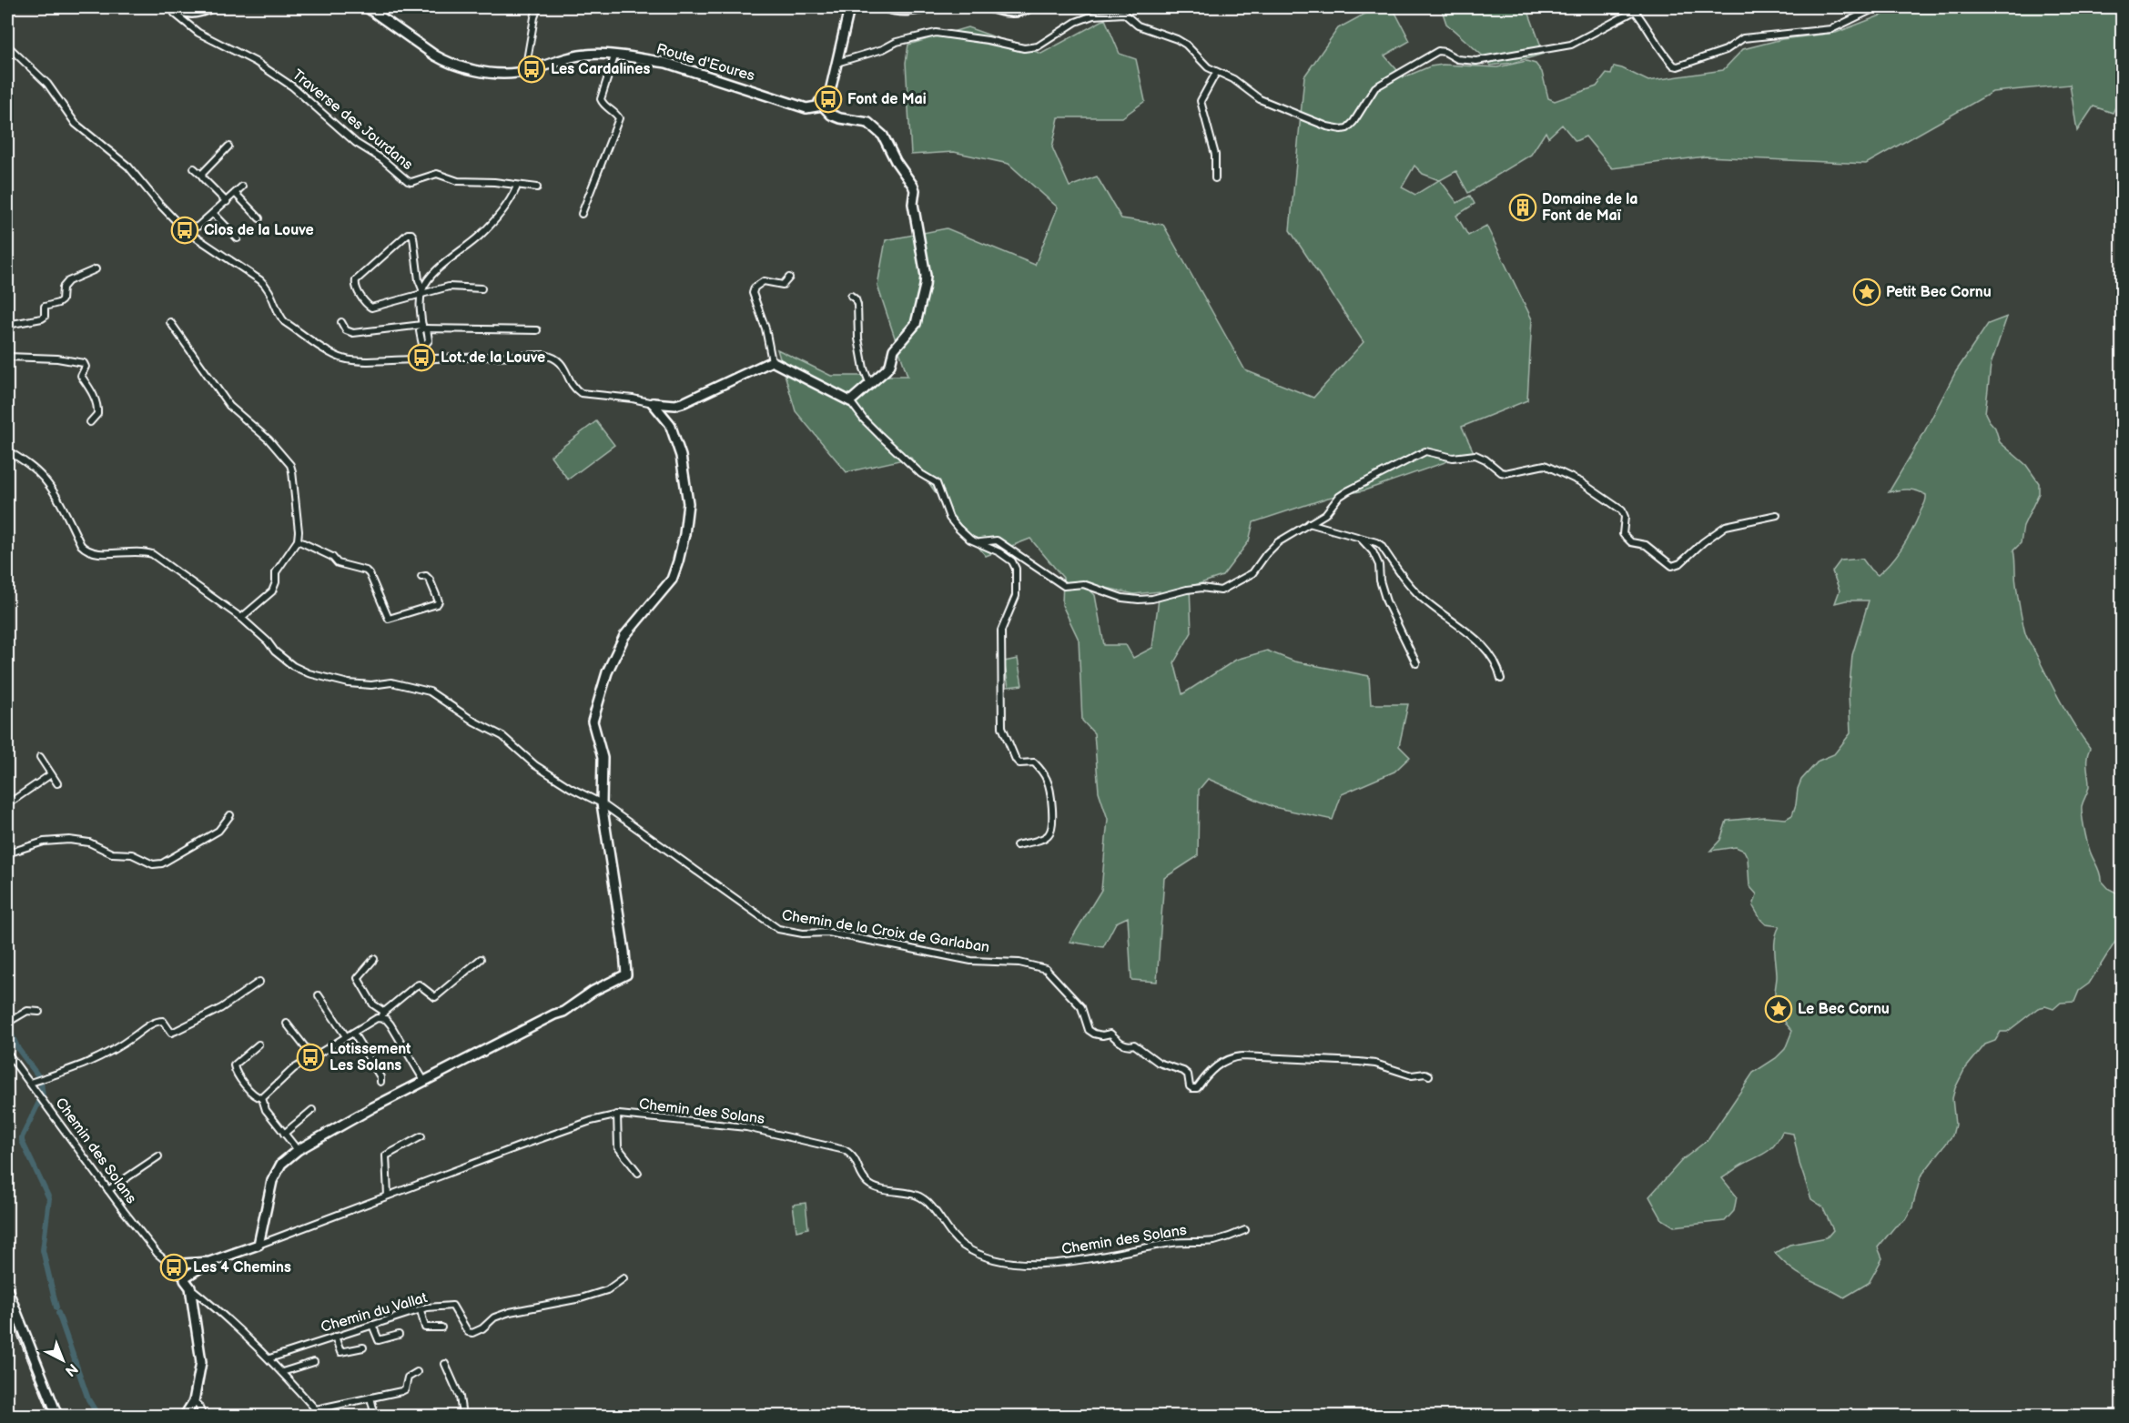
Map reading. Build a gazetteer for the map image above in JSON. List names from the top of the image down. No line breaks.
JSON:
{"streets":{"street":["Route d'Eoures","Traverse des Jourdans","Chemin de la Croix de Garlaban","Chemin des Solans","Chemin du Vallat"]},"places":{"bus stop":["Les Cardalines","Font de Mai","Clos de la Louve","Lot. de la Louve","Lotissement Les Solans","Les 4 Chemins"],"building":["Domaine de la Font de Maï"],"place":["Petit Bec Cornu","Le Bec Cornu"]},"north":"bottom right"}
